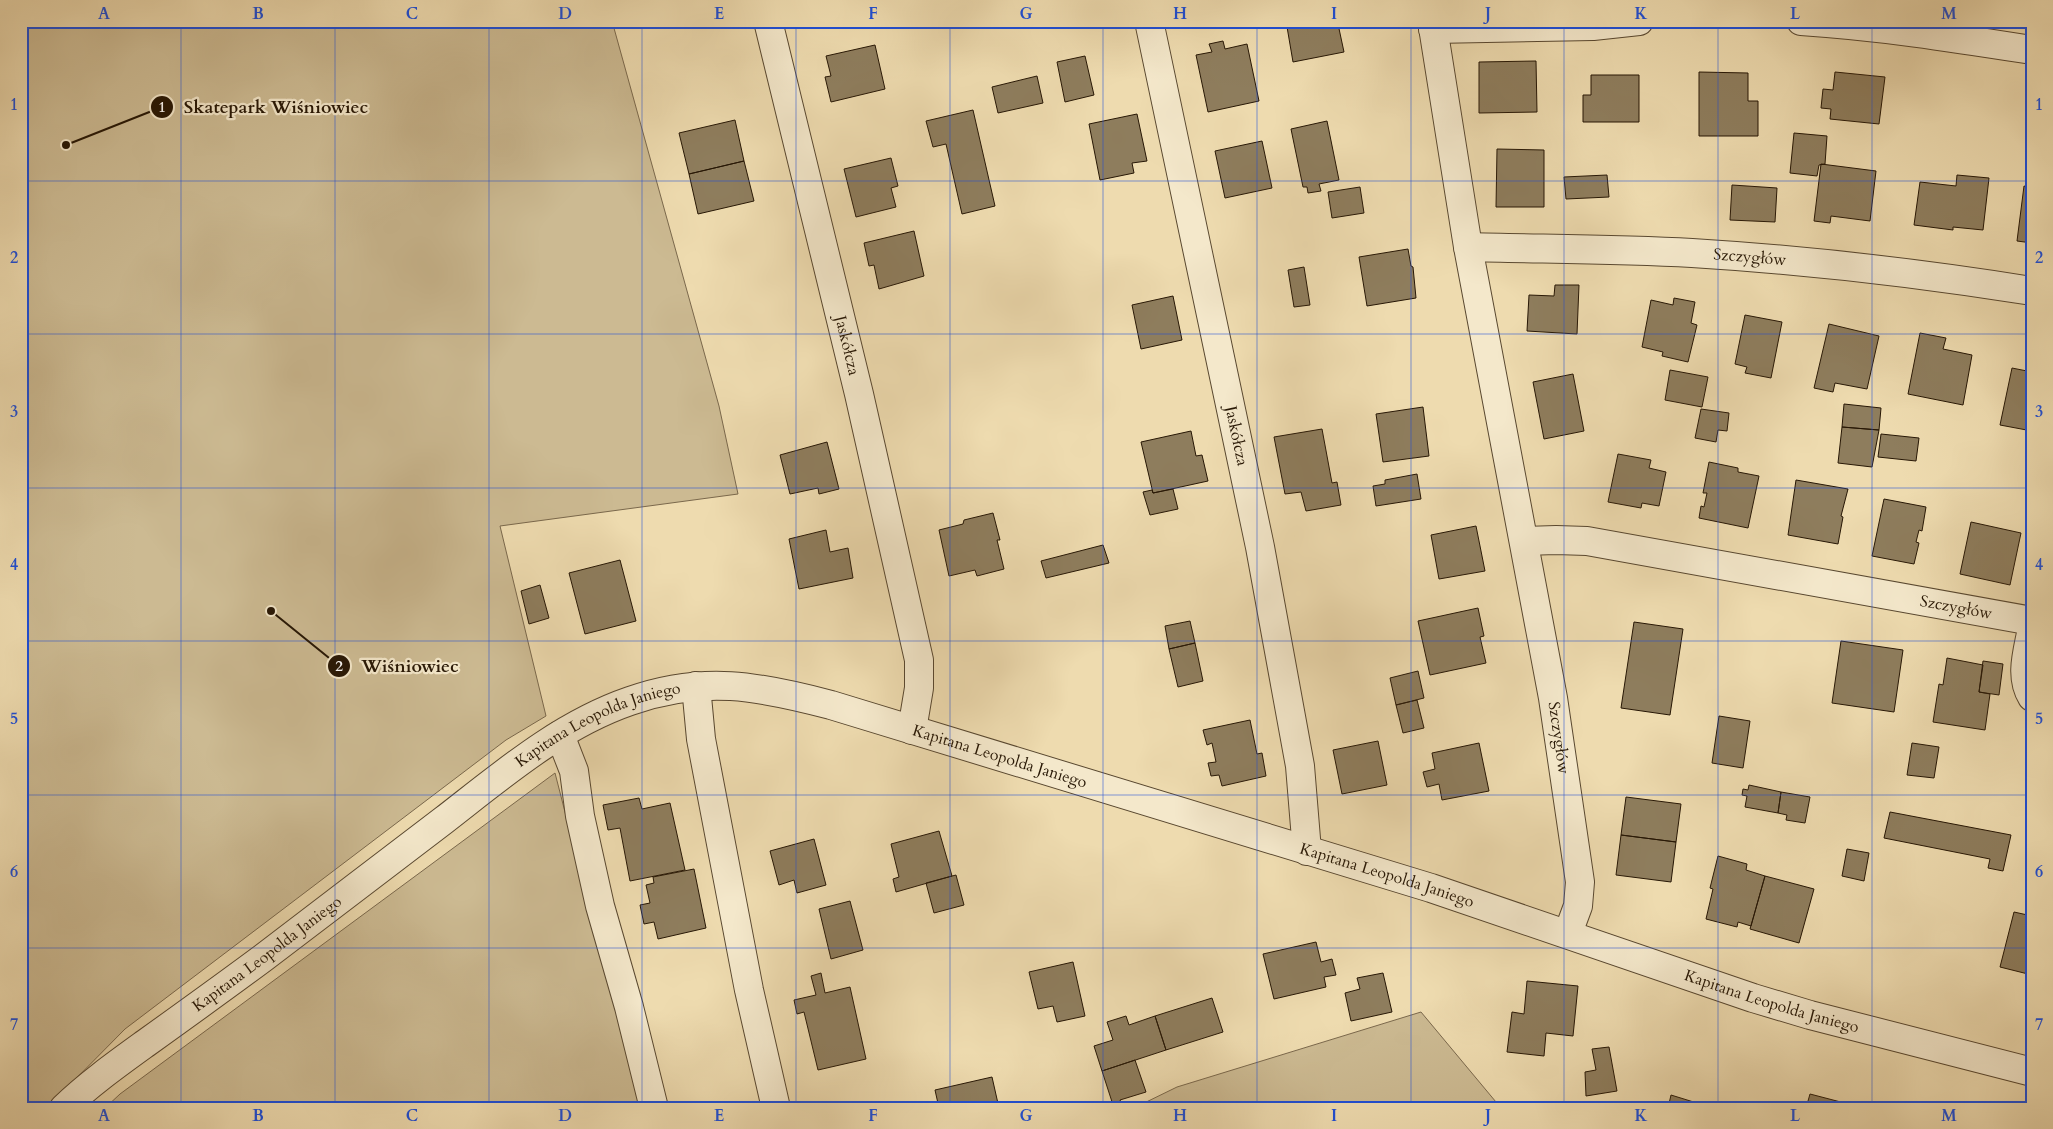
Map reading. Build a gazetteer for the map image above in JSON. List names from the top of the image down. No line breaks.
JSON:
{"streets":{"street":["Szczygłów","Jaskółcza","Kapitana Leopolda Janiego"]},"crossings":[["Szczygłów","Kapitana Leopolda Janiego"],["Jaskółcza","Kapitana Leopolda Janiego"]],"places":["Skatepark Wiśniowiec","Wiśniowiec"],"grid":{"columns":["A","B","C","D","E","F","G","H","I","J","K","L","M"],"rows":["1","2","3","4","5","6","7"]}}
